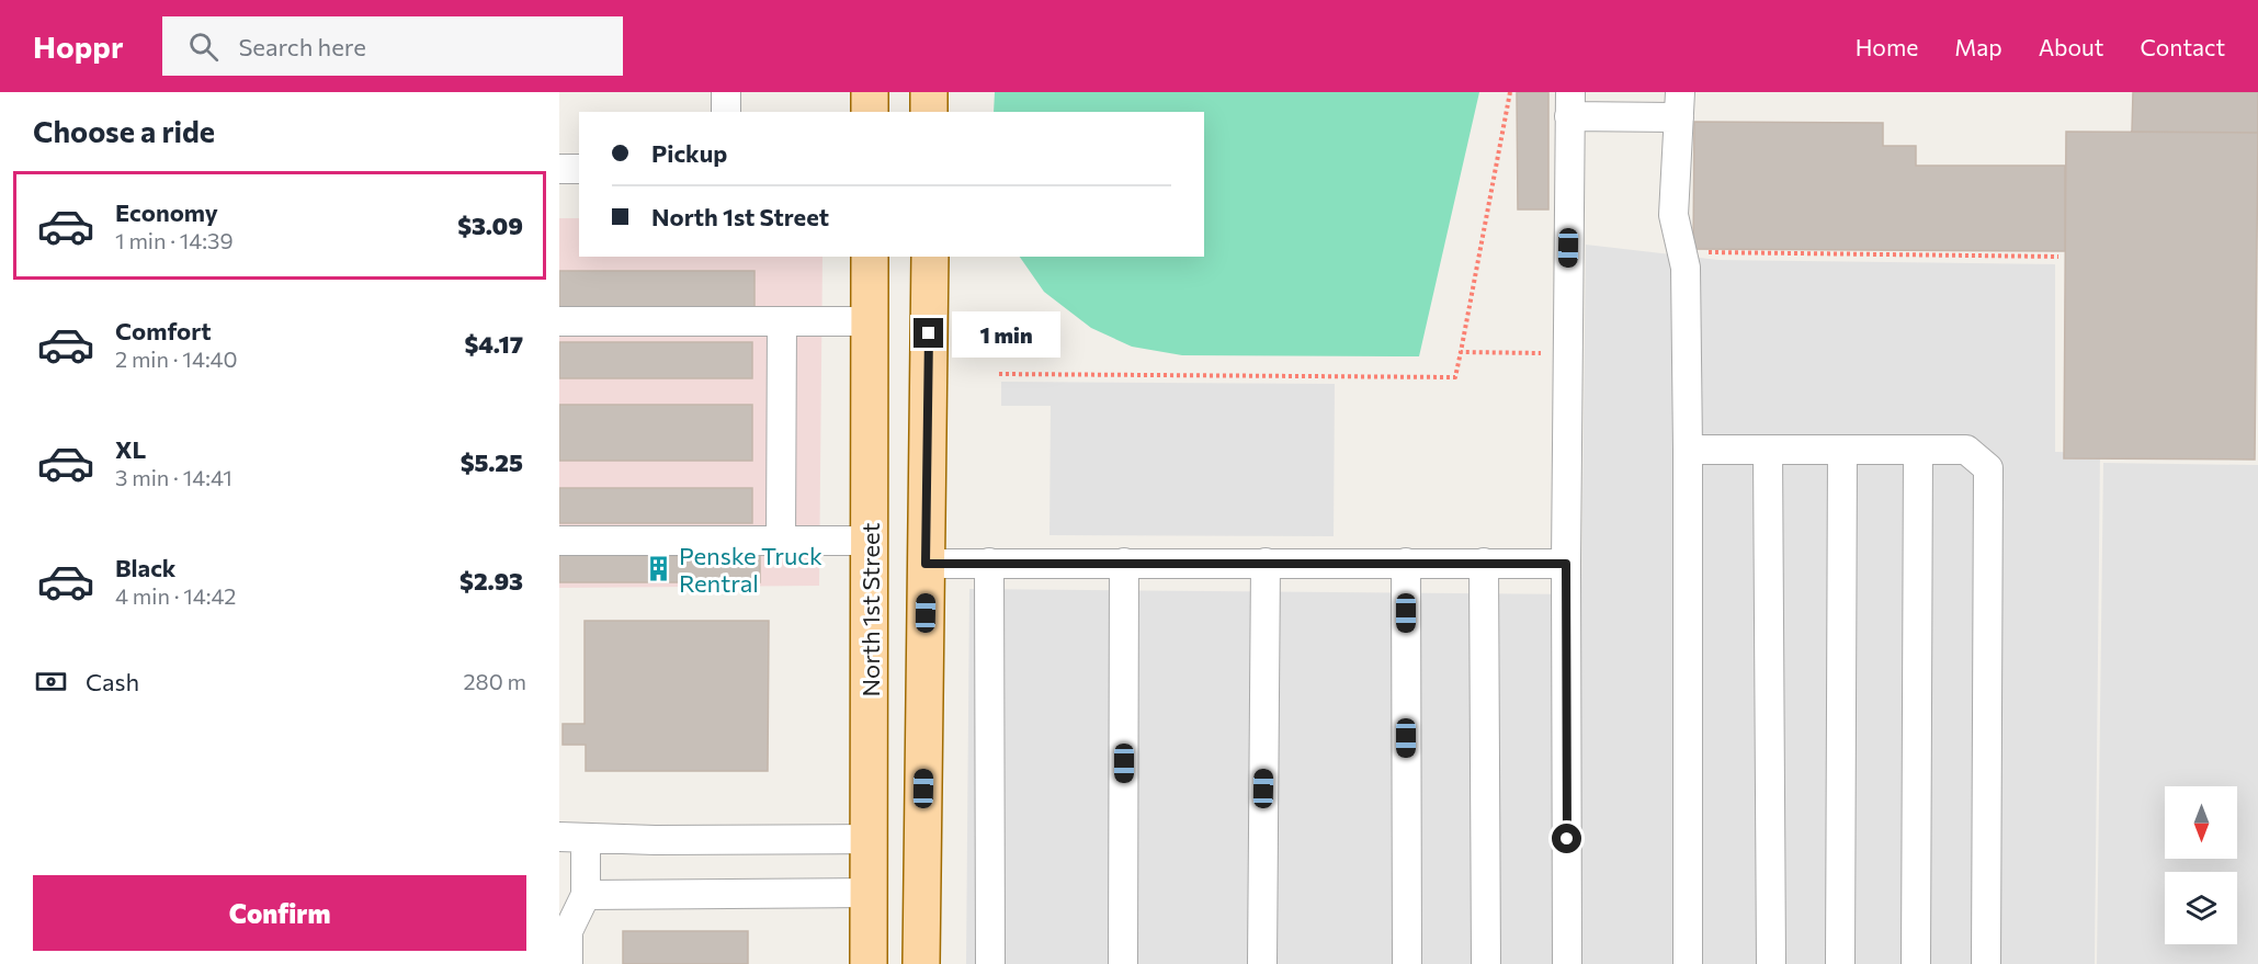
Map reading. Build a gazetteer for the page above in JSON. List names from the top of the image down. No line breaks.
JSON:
{"streets":{"main road":["North 1st Street"]},"places":{"building":["Penske Truck Rentral"]},"north":"bottom","page":{"header":"Hoppr","search":"Search here","nav":["Home","Map","About","Contact"],"heading":"Choose a ride","banner":["Pickup","North 1st Street"],"list":[{"name":"Economy","note":"1 min · 14:39","value":"$3.09"},{"name":"Comfort","note":"2 min · 14:40","value":"$4.17"},{"name":"XL","note":"3 min · 14:41","value":"$5.25"},{"name":"Black","note":"4 min · 14:42","value":"$2.93"}],"bubble":"1 min","pay":["Cash","280 m"],"buttons":"Confirm"}}
